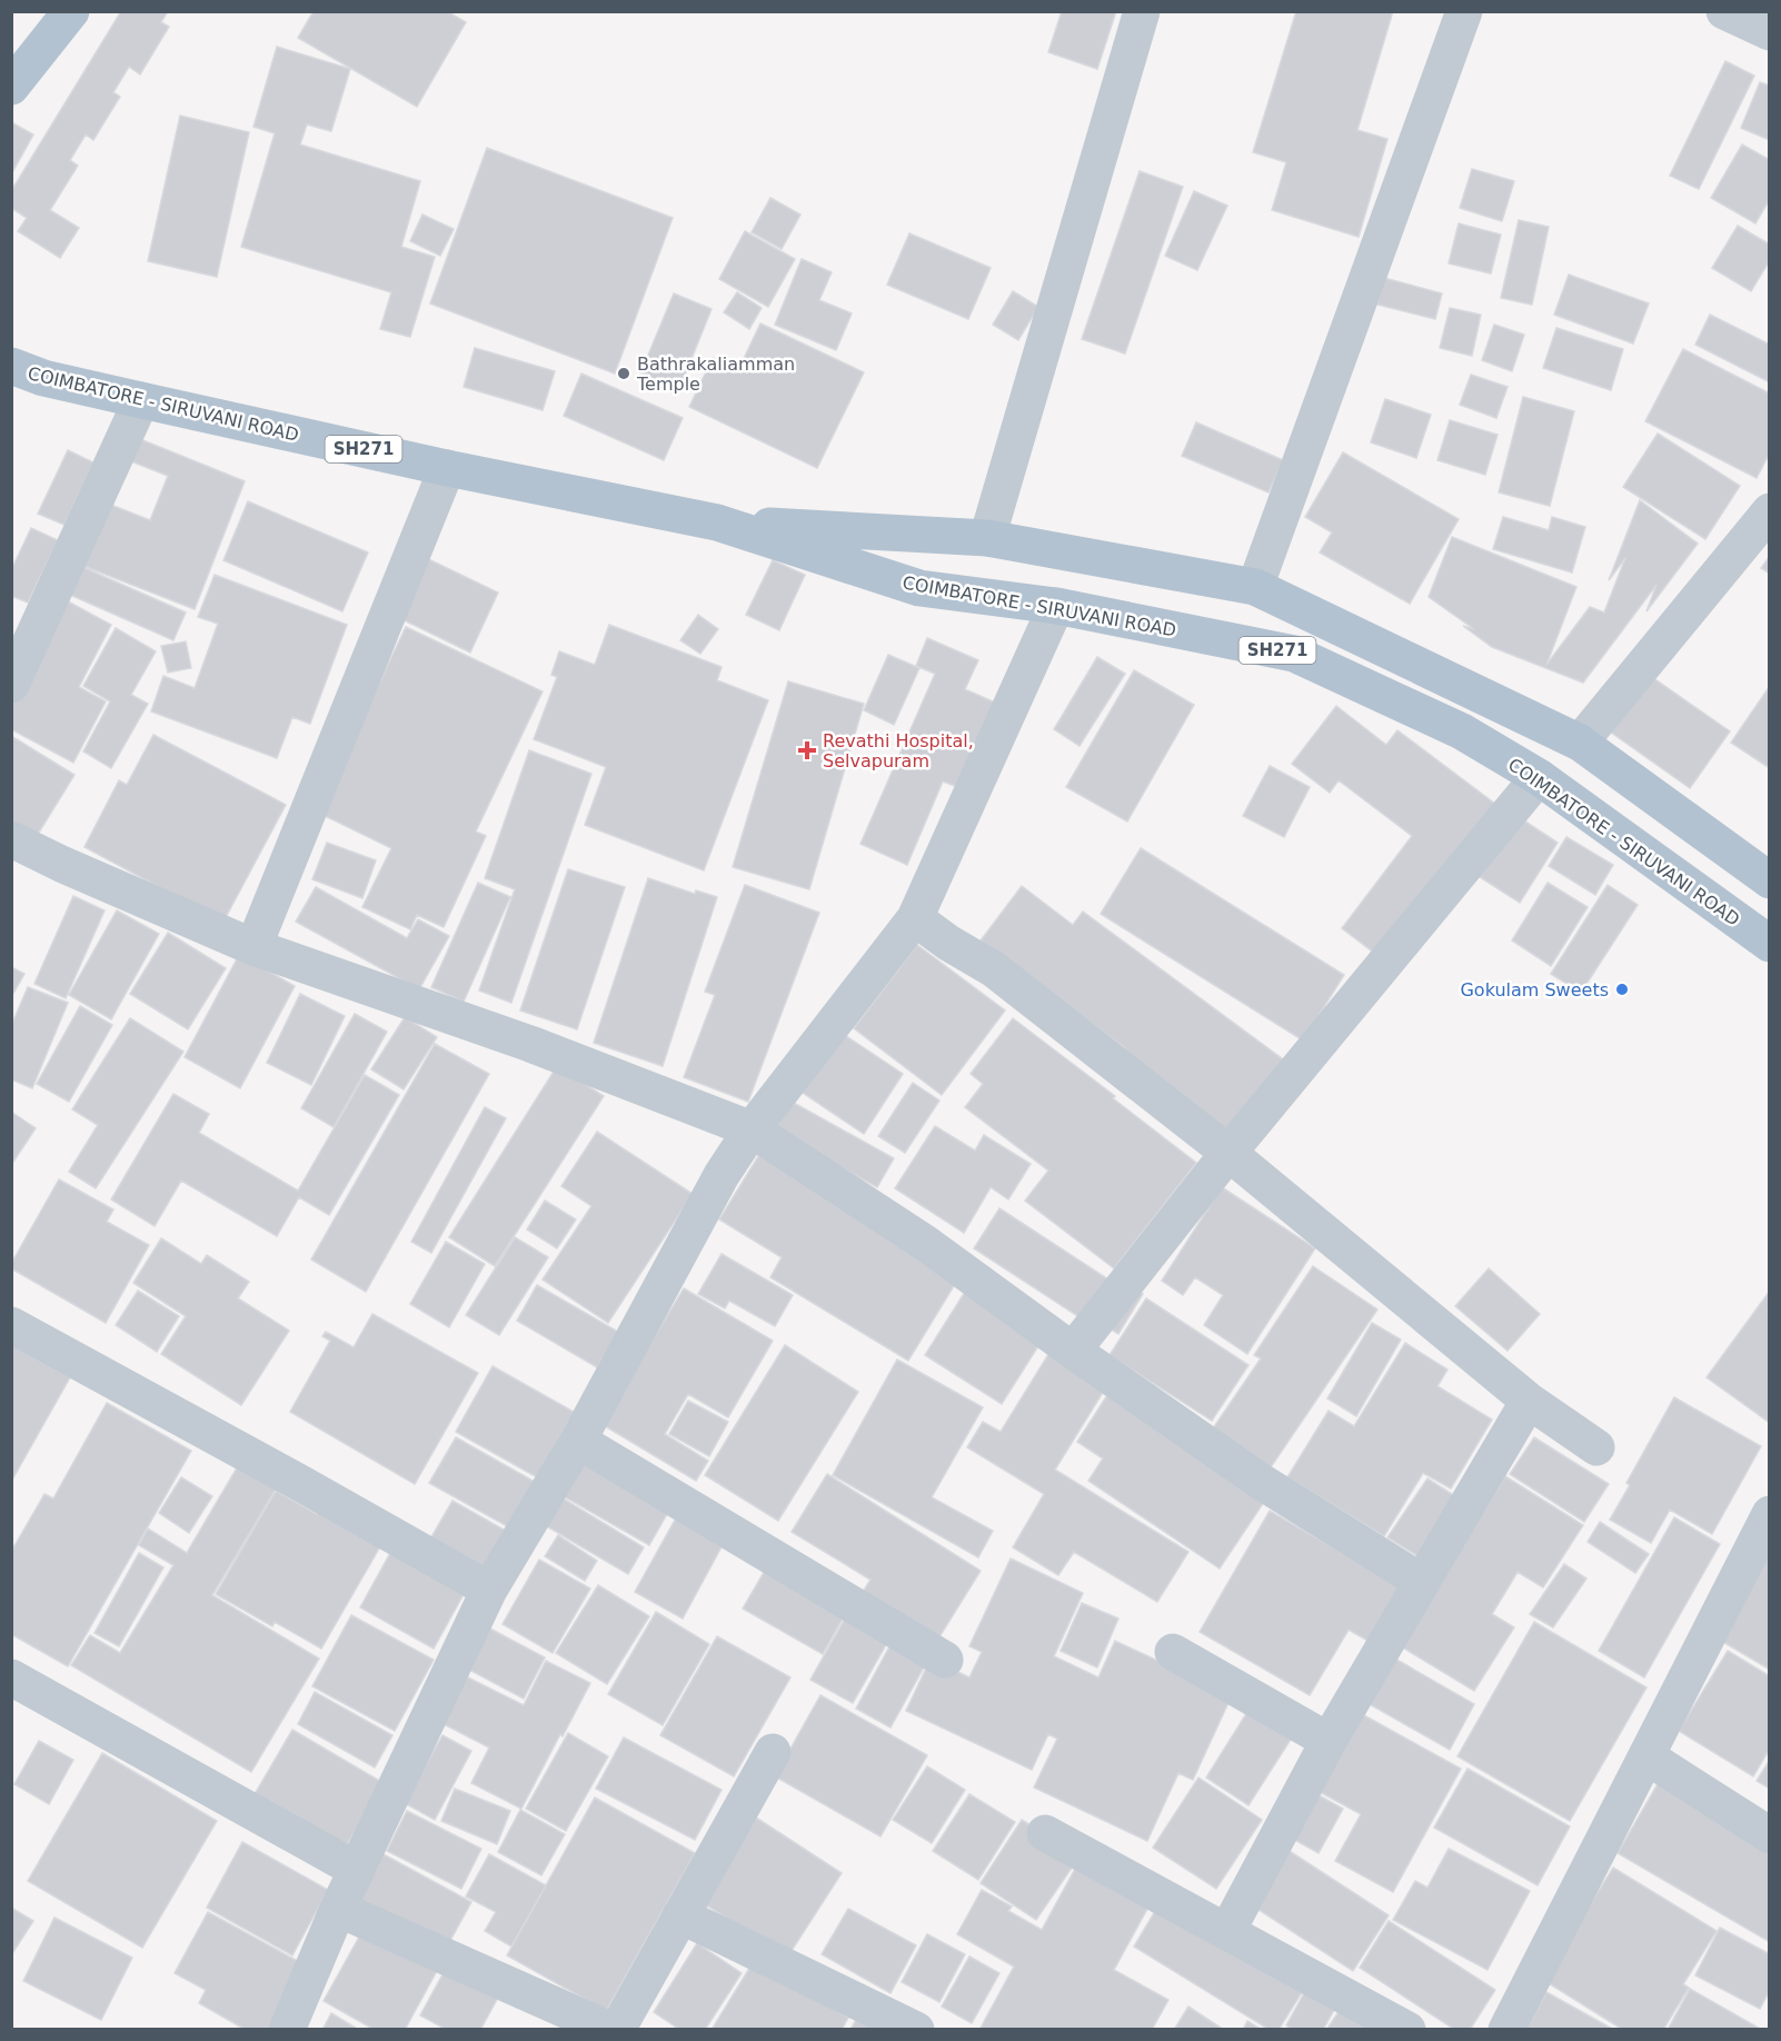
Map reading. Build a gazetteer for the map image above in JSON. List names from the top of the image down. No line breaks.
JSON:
{"streets":{"main road":["COIMBATORE - SIRUVANI ROAD","SH271"]},"places":{"other":["Bathrakaliamman Temple","Gokulam Sweets"],"health":["Revathi Hospital, Selvapuram"]}}
